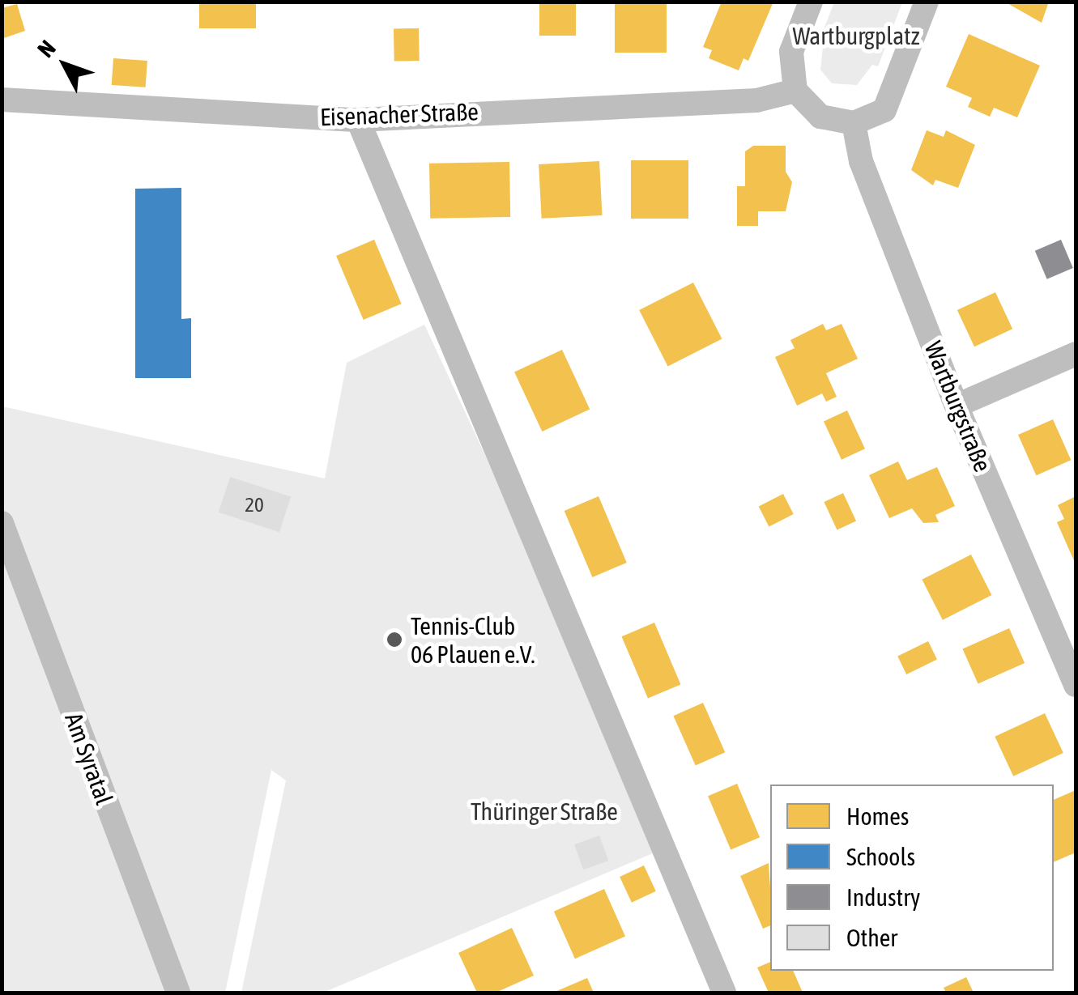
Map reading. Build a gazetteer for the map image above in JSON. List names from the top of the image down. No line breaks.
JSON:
{"streets":{"street":["Eisenacher Straße","Wartburgstraße","Am Syratal"]},"parks":["Wartburgplatz","Thüringer Straße"],"places":["Tennis-Club 06 Plauen e.V."],"house_numbers":["20"],"legend":["Homes","Schools","Industry","Other"],"north":"top left"}
